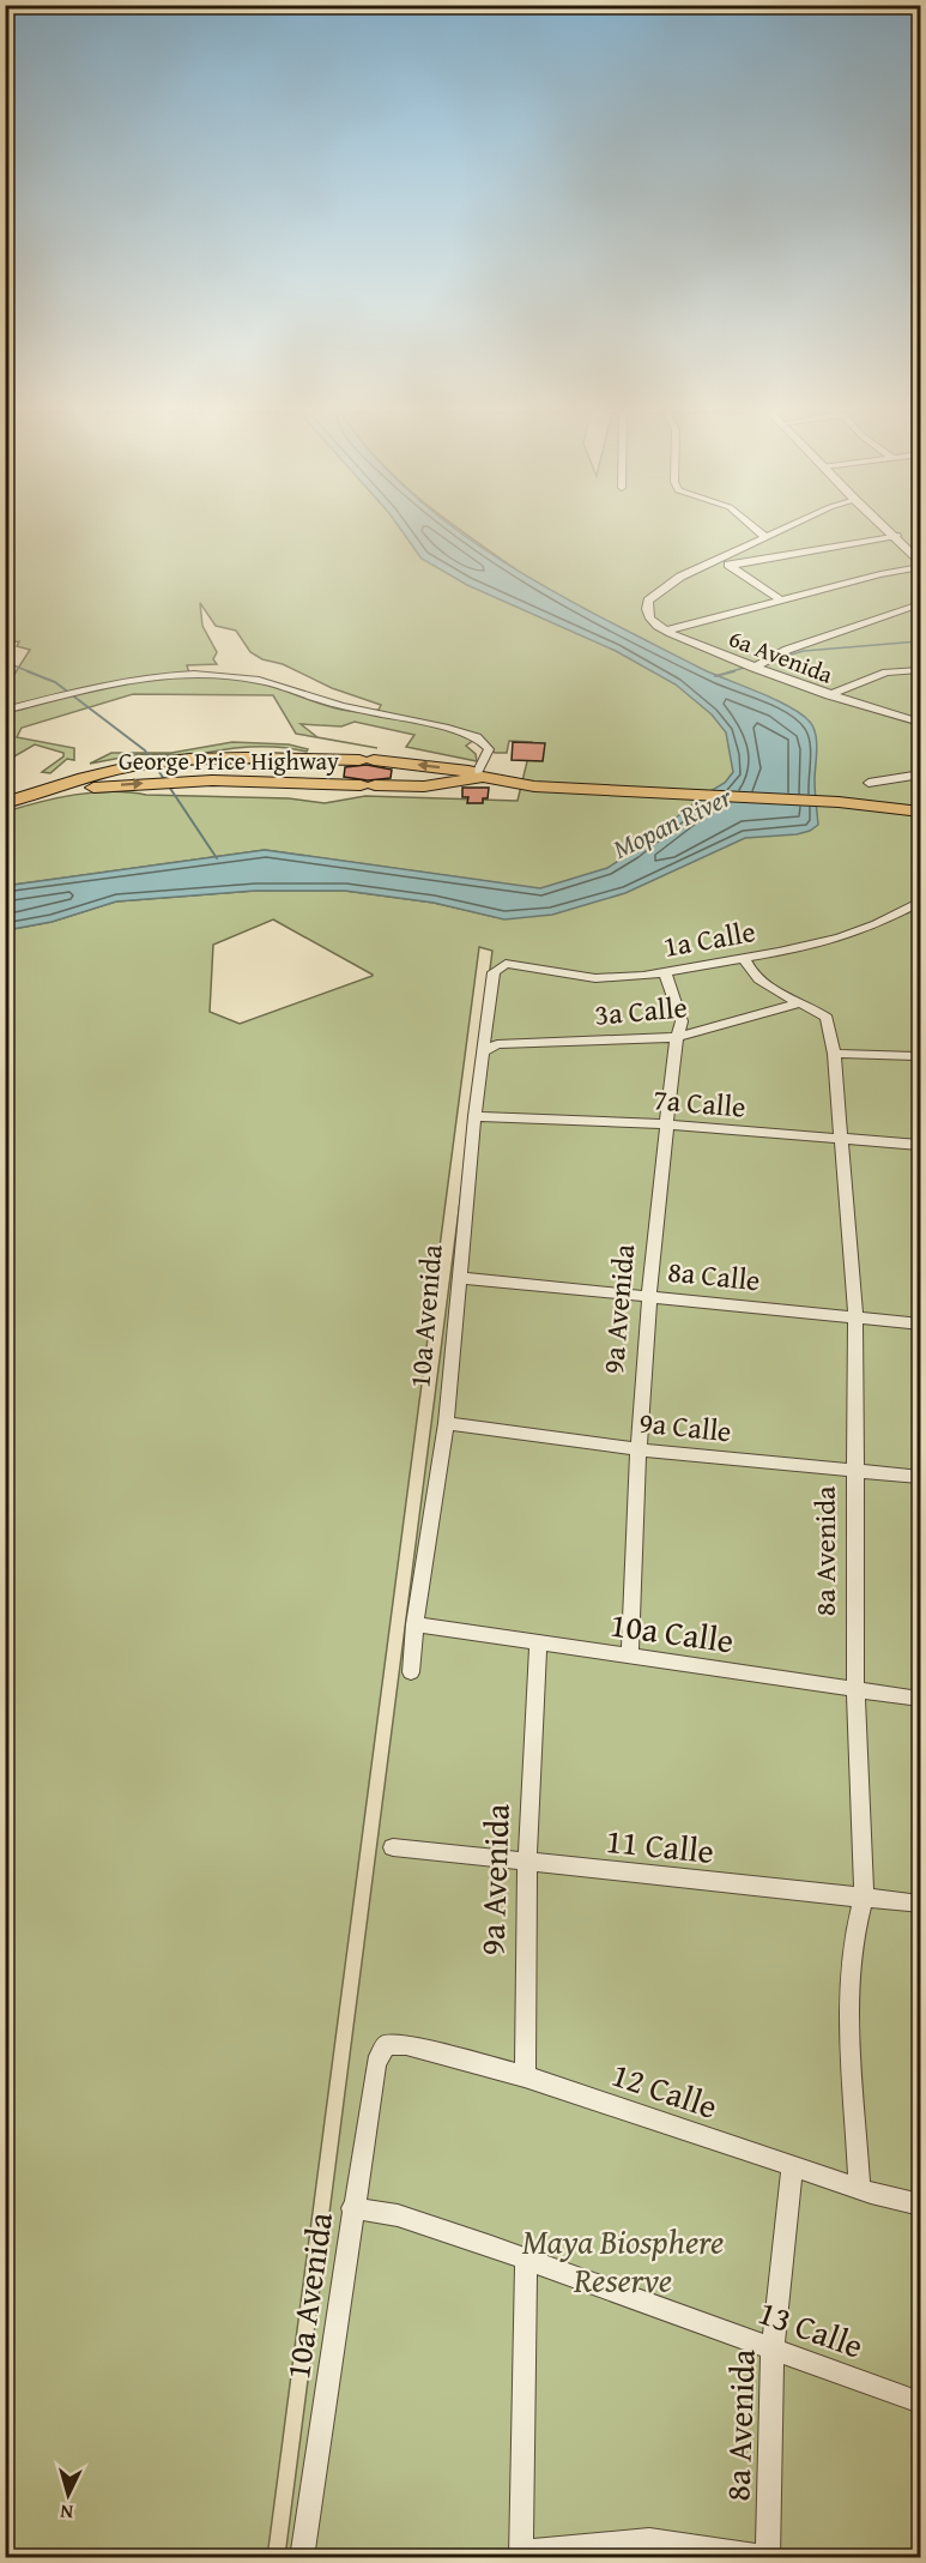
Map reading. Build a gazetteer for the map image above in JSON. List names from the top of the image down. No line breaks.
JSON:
{"streets":{"highway":["George Price Highway"],"street":["6a Avenida","1a Calle","3a Calle","7a Calle","8a Calle","9a Avenida","10a Avenida","9a Calle","8a Avenida","10a Calle","11 Calle","12 Calle","13 Calle"]},"crossings":[["1a Calle","9a Avenida"],["1a Calle","10a Avenida"],["1a Calle","8a Avenida"],["3a Calle","9a Avenida"],["3a Calle","10a Avenida"],["3a Calle","8a Avenida"],["7a Calle","9a Avenida"],["7a Calle","10a Avenida"],["7a Calle","8a Avenida"],["8a Calle","9a Avenida"],["8a Calle","10a Avenida"],["8a Calle","8a Avenida"],["9a Avenida","9a Calle"],["9a Avenida","10a Calle"],["9a Avenida","11 Calle"],["9a Avenida","12 Calle"],["10a Avenida","9a Calle"],["10a Avenida","10a Calle"],["10a Avenida","12 Calle"],["10a Avenida","13 Calle"],["9a Calle","8a Avenida"],["8a Avenida","10a Calle"],["8a Avenida","11 Calle"],["8a Avenida","12 Calle"],["8a Avenida","13 Calle"]],"water":["Mopan River"],"parks":["Maya Biosphere Reserve"],"north":"bottom"}
